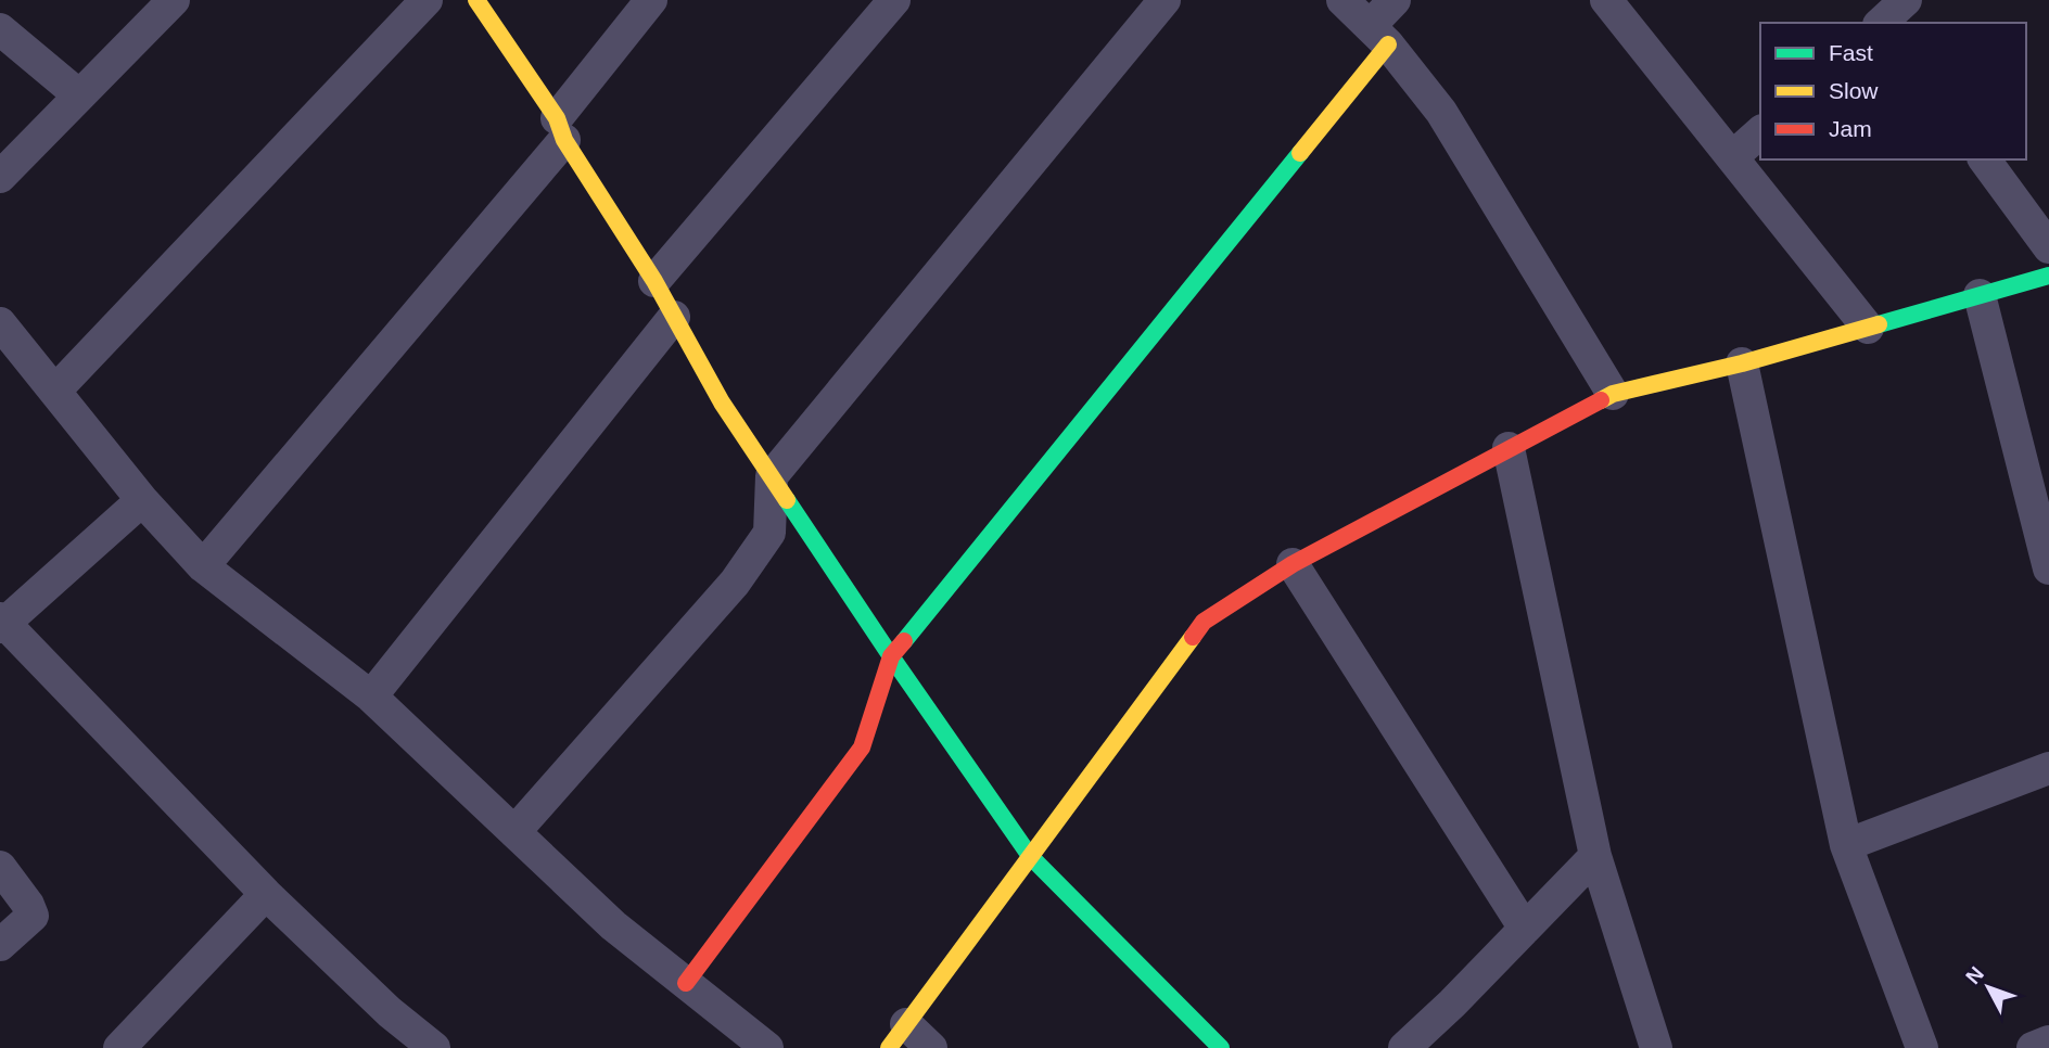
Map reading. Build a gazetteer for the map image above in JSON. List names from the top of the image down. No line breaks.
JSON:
{"legend":["Fast","Slow","Jam"],"north":"top left"}
